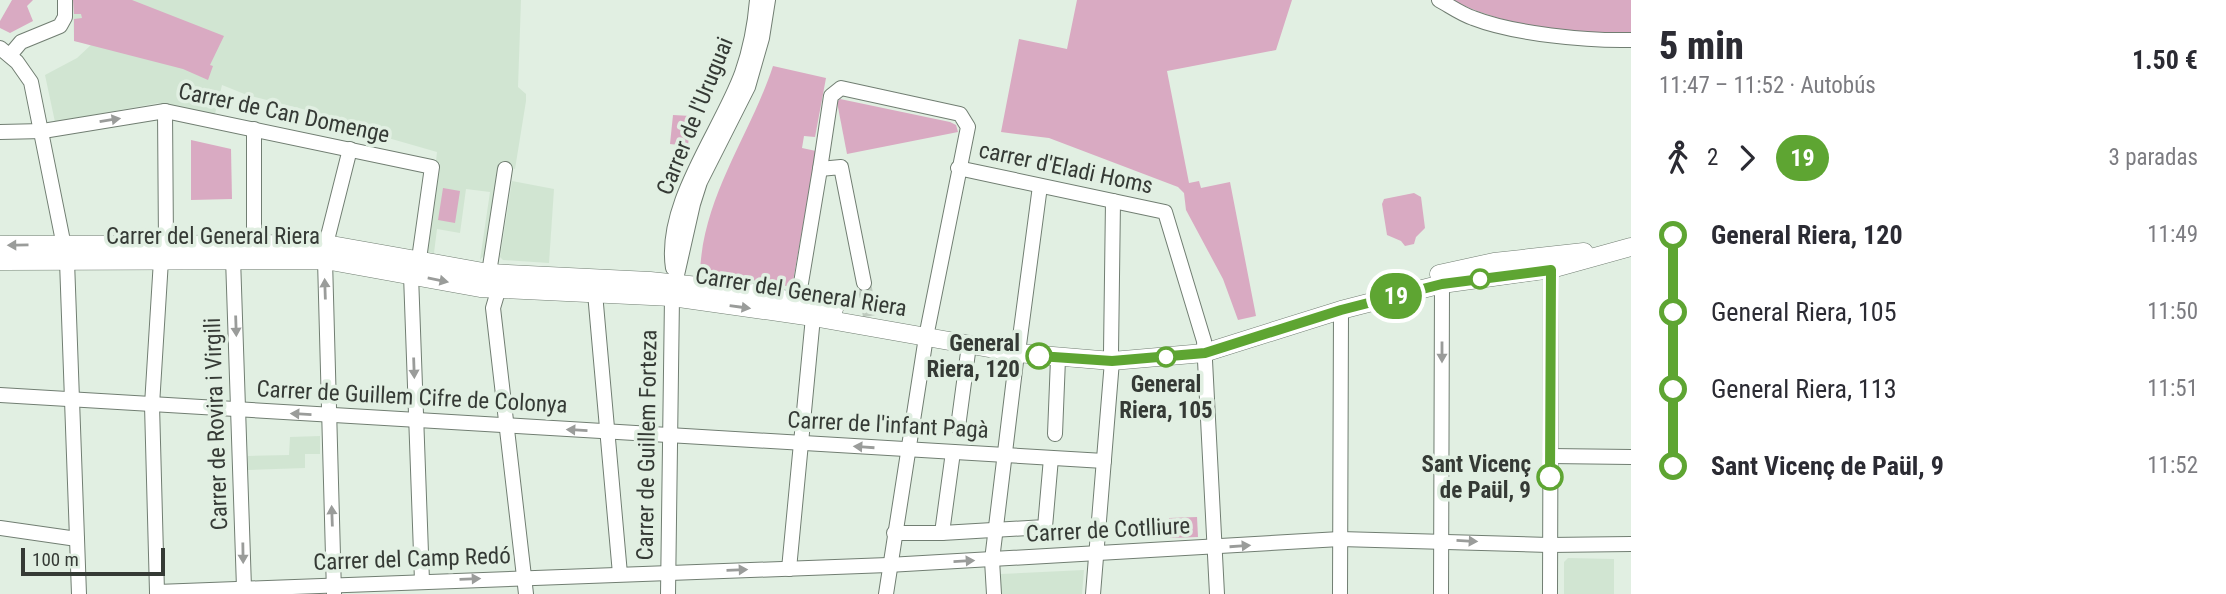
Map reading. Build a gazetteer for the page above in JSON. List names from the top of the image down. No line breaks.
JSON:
{"streets":{"main road":["Carrer del General Riera"],"street":["Carrer de Can Domenge","Carrer de l'Uruguai","carrer d'Eladi Homs","Carrer de Guillem Cifre de Colonya","Carrer de Rovira i Virgili","Carrer de l'infant Pagà","Carrer de Guillem Forteza","Carrer de Cotlliure","Carrer del Camp Redó"]},"crossings":[["Carrer de Can Domenge","Carrer del General Riera"],["Carrer de l'Uruguai","Carrer del General Riera"],["Carrer de l'Uruguai","Carrer de Guillem Forteza"],["carrer d'Eladi Homs","Carrer del General Riera"],["Carrer del General Riera","Carrer de Rovira i Virgili"],["Carrer del General Riera","Carrer de Guillem Forteza"],["Carrer de Guillem Cifre de Colonya","Carrer de Rovira i Virgili"],["Carrer de Guillem Cifre de Colonya","Carrer de l'infant Pagà"],["Carrer de Guillem Cifre de Colonya","Carrer de Guillem Forteza"],["Carrer de Rovira i Virgili","Carrer del Camp Redó"],["Carrer de l'infant Pagà","Carrer de Guillem Forteza"],["Carrer de Guillem Forteza","Carrer de Cotlliure"],["Carrer de Guillem Forteza","Carrer del Camp Redó"],["Carrer de Cotlliure","Carrer del Camp Redó"]],"one_way":["Carrer de Cotlliure"],"places":["General Riera, 120","General Riera, 105","Sant Vicenç de Paül, 9"],"lines":["bus line 19"],"scale_bar":"100 m","page":{"on_map":"19","heading":["5 min","11:47 – 11:52 · Autobús","1.50 €"],"legs":["2","19","3 paradas"],"list":[{"name":"General Riera, 120","value":"11:49"},{"name":"General Riera, 105","value":"11:50"},{"name":"General Riera, 113","value":"11:51"},{"name":"Sant Vicenç de Paül, 9","value":"11:52"}],"scale":"100 m"}}
